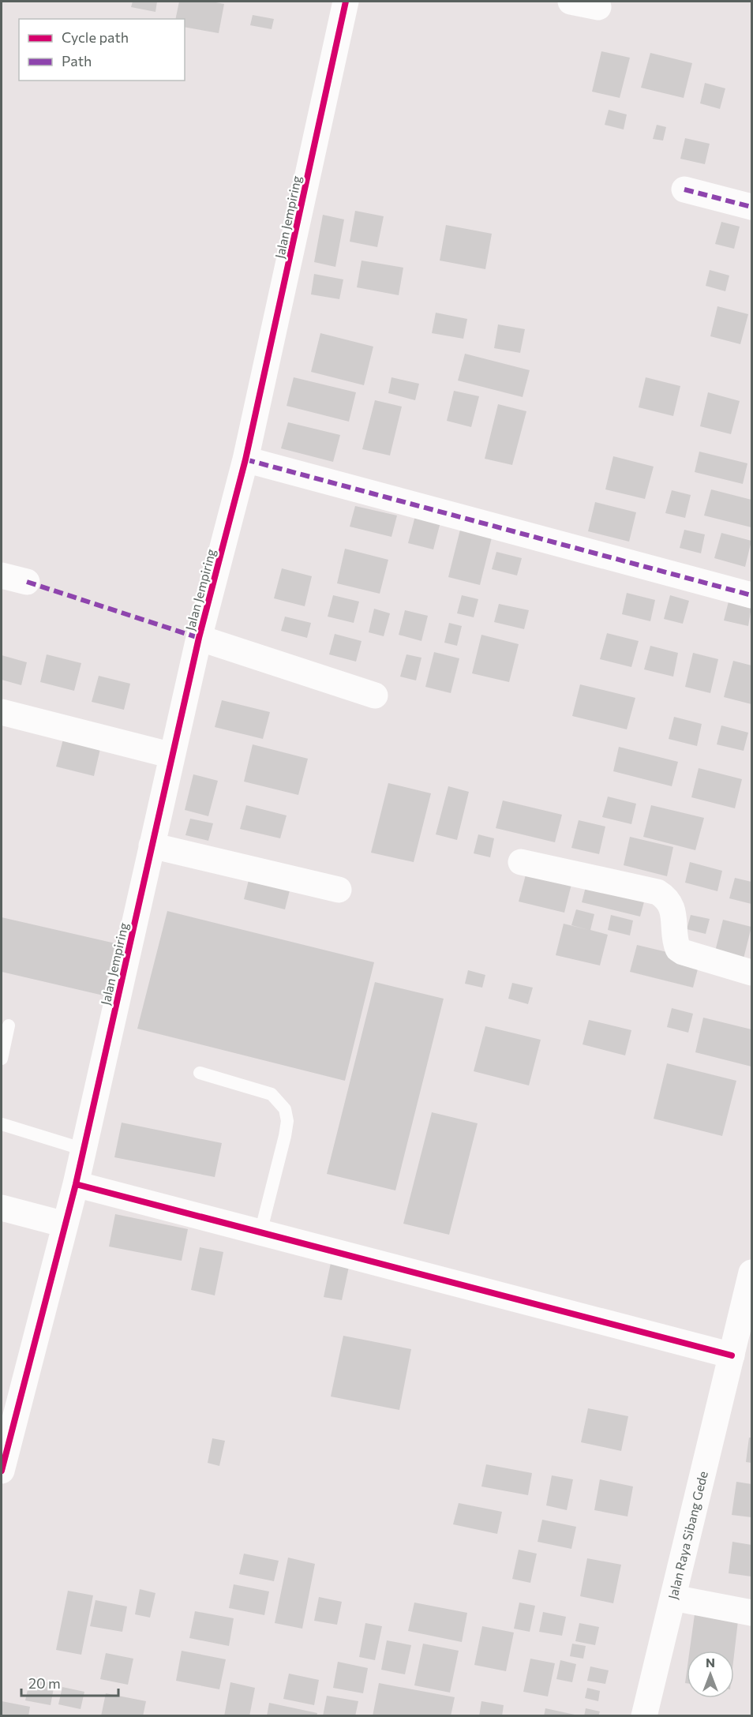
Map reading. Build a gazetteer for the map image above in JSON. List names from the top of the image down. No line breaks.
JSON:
{"streets":{"street":["Jalan Jempiring","Jalan Raya Sibang Gede"]},"legend":["Cycle path","Path"],"scale_bar":"20 m","north":"top"}
